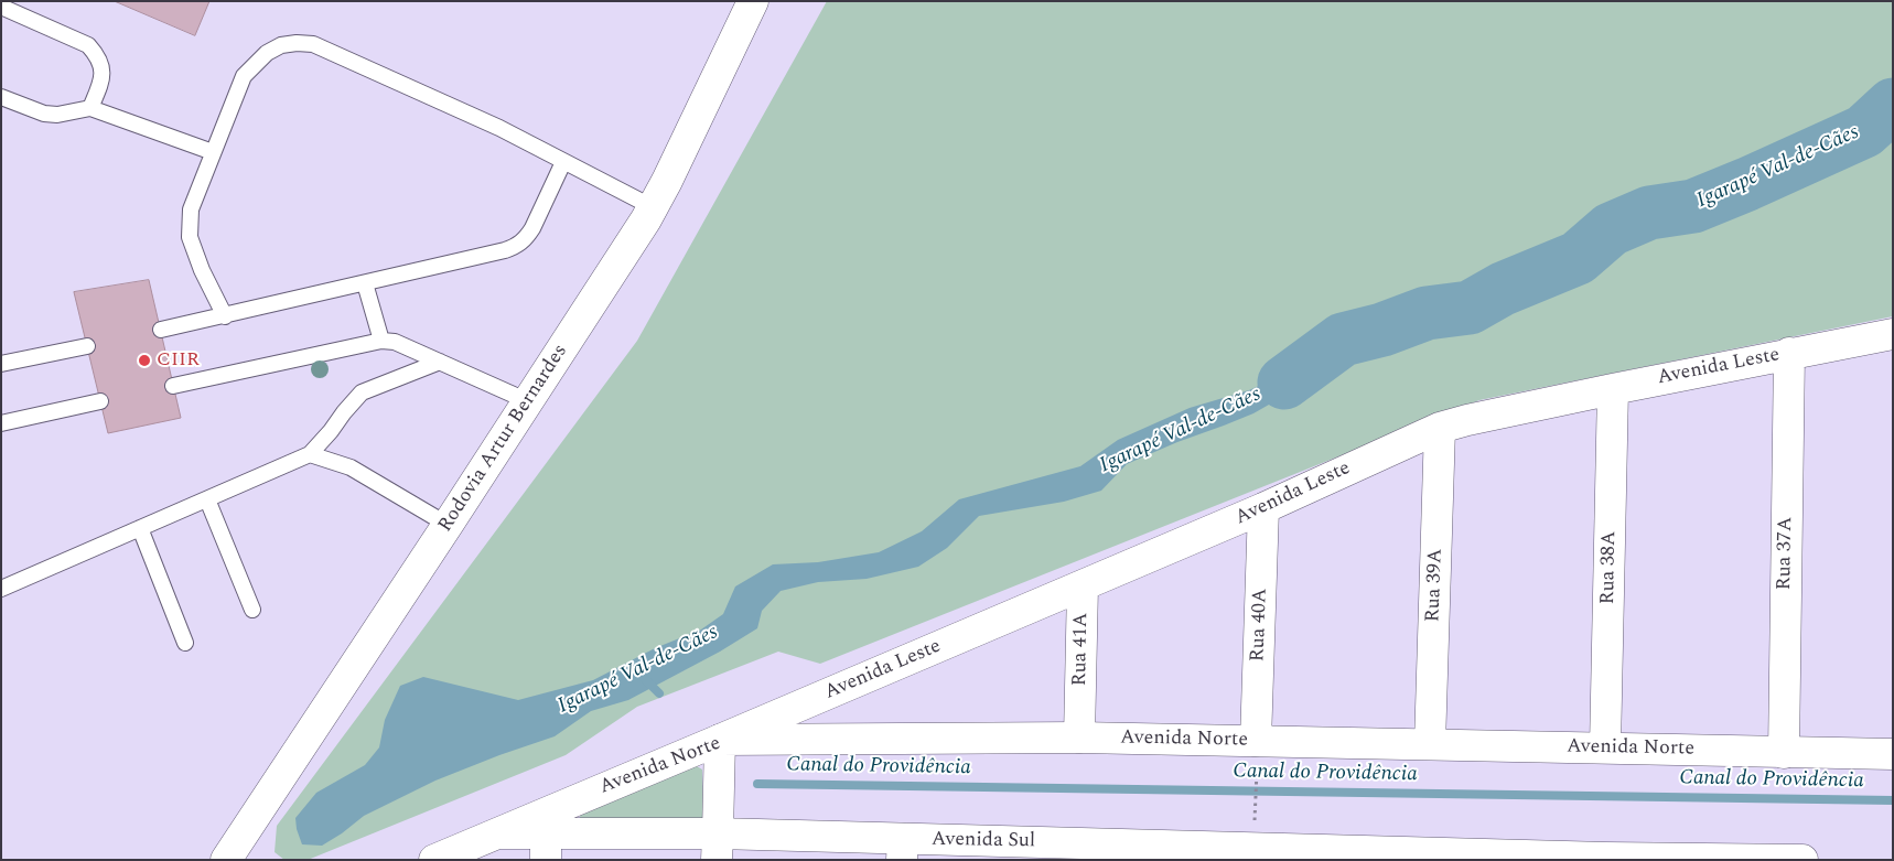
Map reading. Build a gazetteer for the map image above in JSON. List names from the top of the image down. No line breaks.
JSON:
{"streets":{"street":["Avenida Leste","Rodovia Artur Bernardes","Rua 37A","Rua 38A","Rua 39A","Rua 40A","Rua 41A","Avenida Norte","Avenida Sul"]},"crossings":[["Avenida Leste","Rua 37A"],["Avenida Leste","Rua 38A"],["Avenida Leste","Rua 39A"],["Avenida Leste","Rua 40A"],["Avenida Leste","Rua 41A"],["Avenida Leste","Avenida Norte"],["Rua 37A","Avenida Norte"],["Rua 38A","Avenida Norte"],["Rua 39A","Avenida Norte"],["Rua 40A","Avenida Norte"],["Rua 41A","Avenida Norte"],["Avenida Norte","Avenida Sul"]],"water":["Igarapé Val-de-Cães","Canal do Providência"],"places":["CIIR"]}
